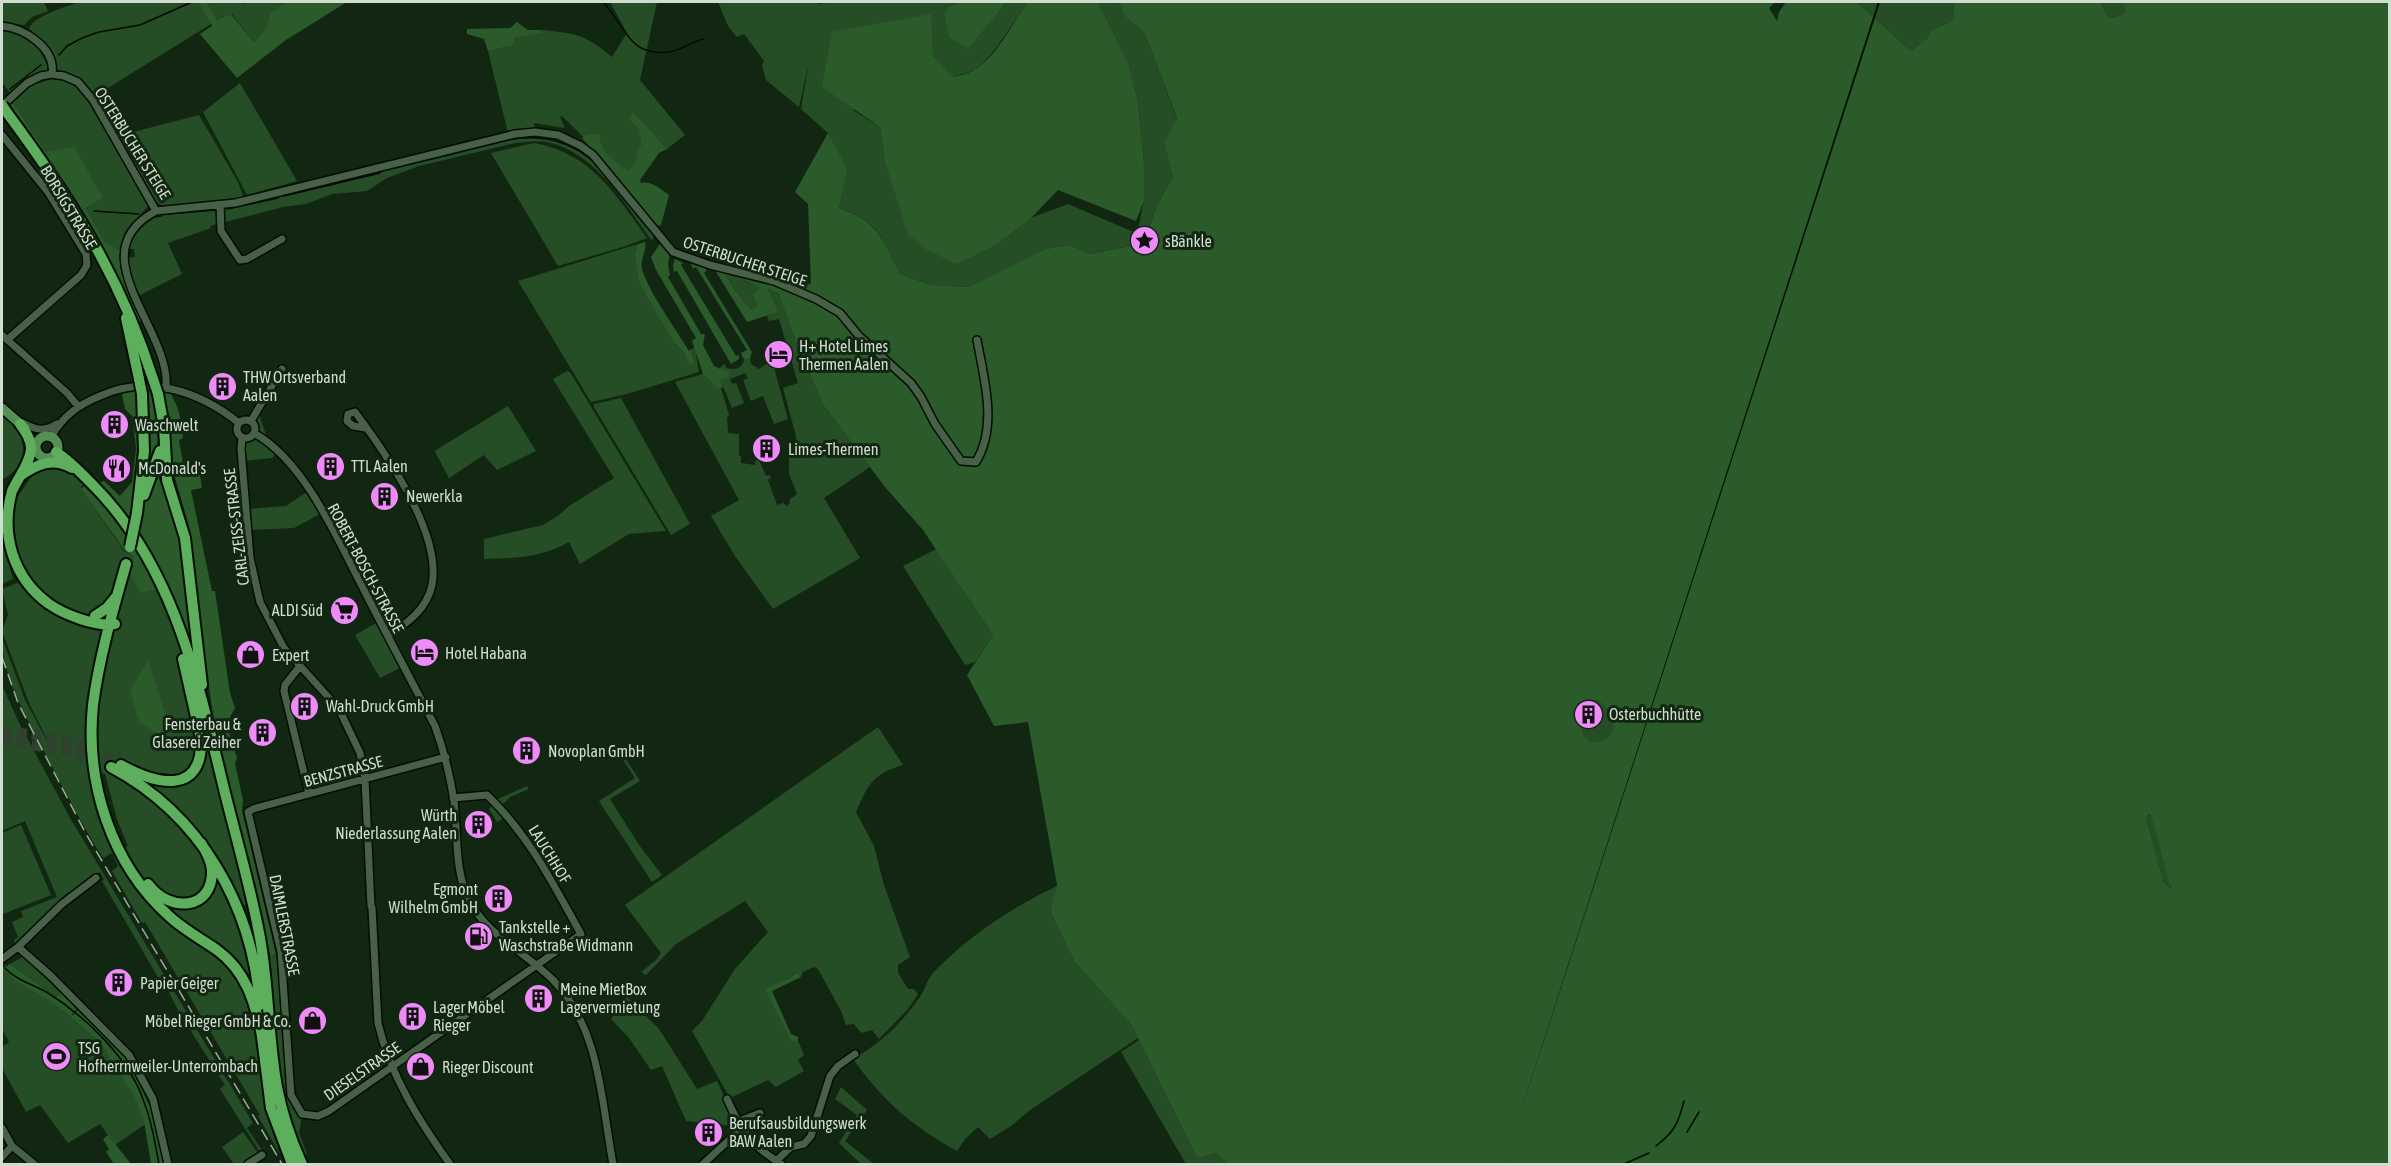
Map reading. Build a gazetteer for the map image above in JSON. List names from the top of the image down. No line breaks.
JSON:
{"streets":{"street":["OSTERBUCHER STEIGE","BORSIGSTRASSE","CARL-ZEISS-STRASSE","ROBERT-BOSCH-STRASSE","BENZSTRASSE","LAUCHHOF","DAIMLERSTRASSE","DIESELSTRASSE"]},"crossings":[["CARL-ZEISS-STRASSE","ROBERT-BOSCH-STRASSE"],["CARL-ZEISS-STRASSE","BENZSTRASSE"],["CARL-ZEISS-STRASSE","DIESELSTRASSE"],["ROBERT-BOSCH-STRASSE","BENZSTRASSE"],["ROBERT-BOSCH-STRASSE","LAUCHHOF"],["ROBERT-BOSCH-STRASSE","DIESELSTRASSE"],["BENZSTRASSE","DAIMLERSTRASSE"],["LAUCHHOF","DIESELSTRASSE"],["DAIMLERSTRASSE","DIESELSTRASSE"]],"places":{"place":["sBänkle"],"hotel":["H+ Hotel Limes Thermen Aalen","Hotel Habana"],"building":["THW Ortsverband Aalen","Waschwelt","Limes-Thermen","TTL Aalen","Newerkla","Wahl-Druck GmbH","Osterbuchhütte","Fensterbau & Glaserei Zeiher","Novoplan GmbH","Würth Niederlassung Aalen","Egmont Wilhelm GmbH","Papier Geiger","Meine MietBox Lagervermietung","Lager Möbel Rieger","Berufsausbildungswerk BAW Aalen"],"restaurant":["McDonald's"],"supermarket":["ALDI Süd"],"shop":["Expert","Möbel Rieger GmbH & Co.","Rieger Discount"],"fuel station":["Tankstelle + Waschstraße Widmann"],"sports":["TSG Hofherrnweiler-Unterrombach"]}}
